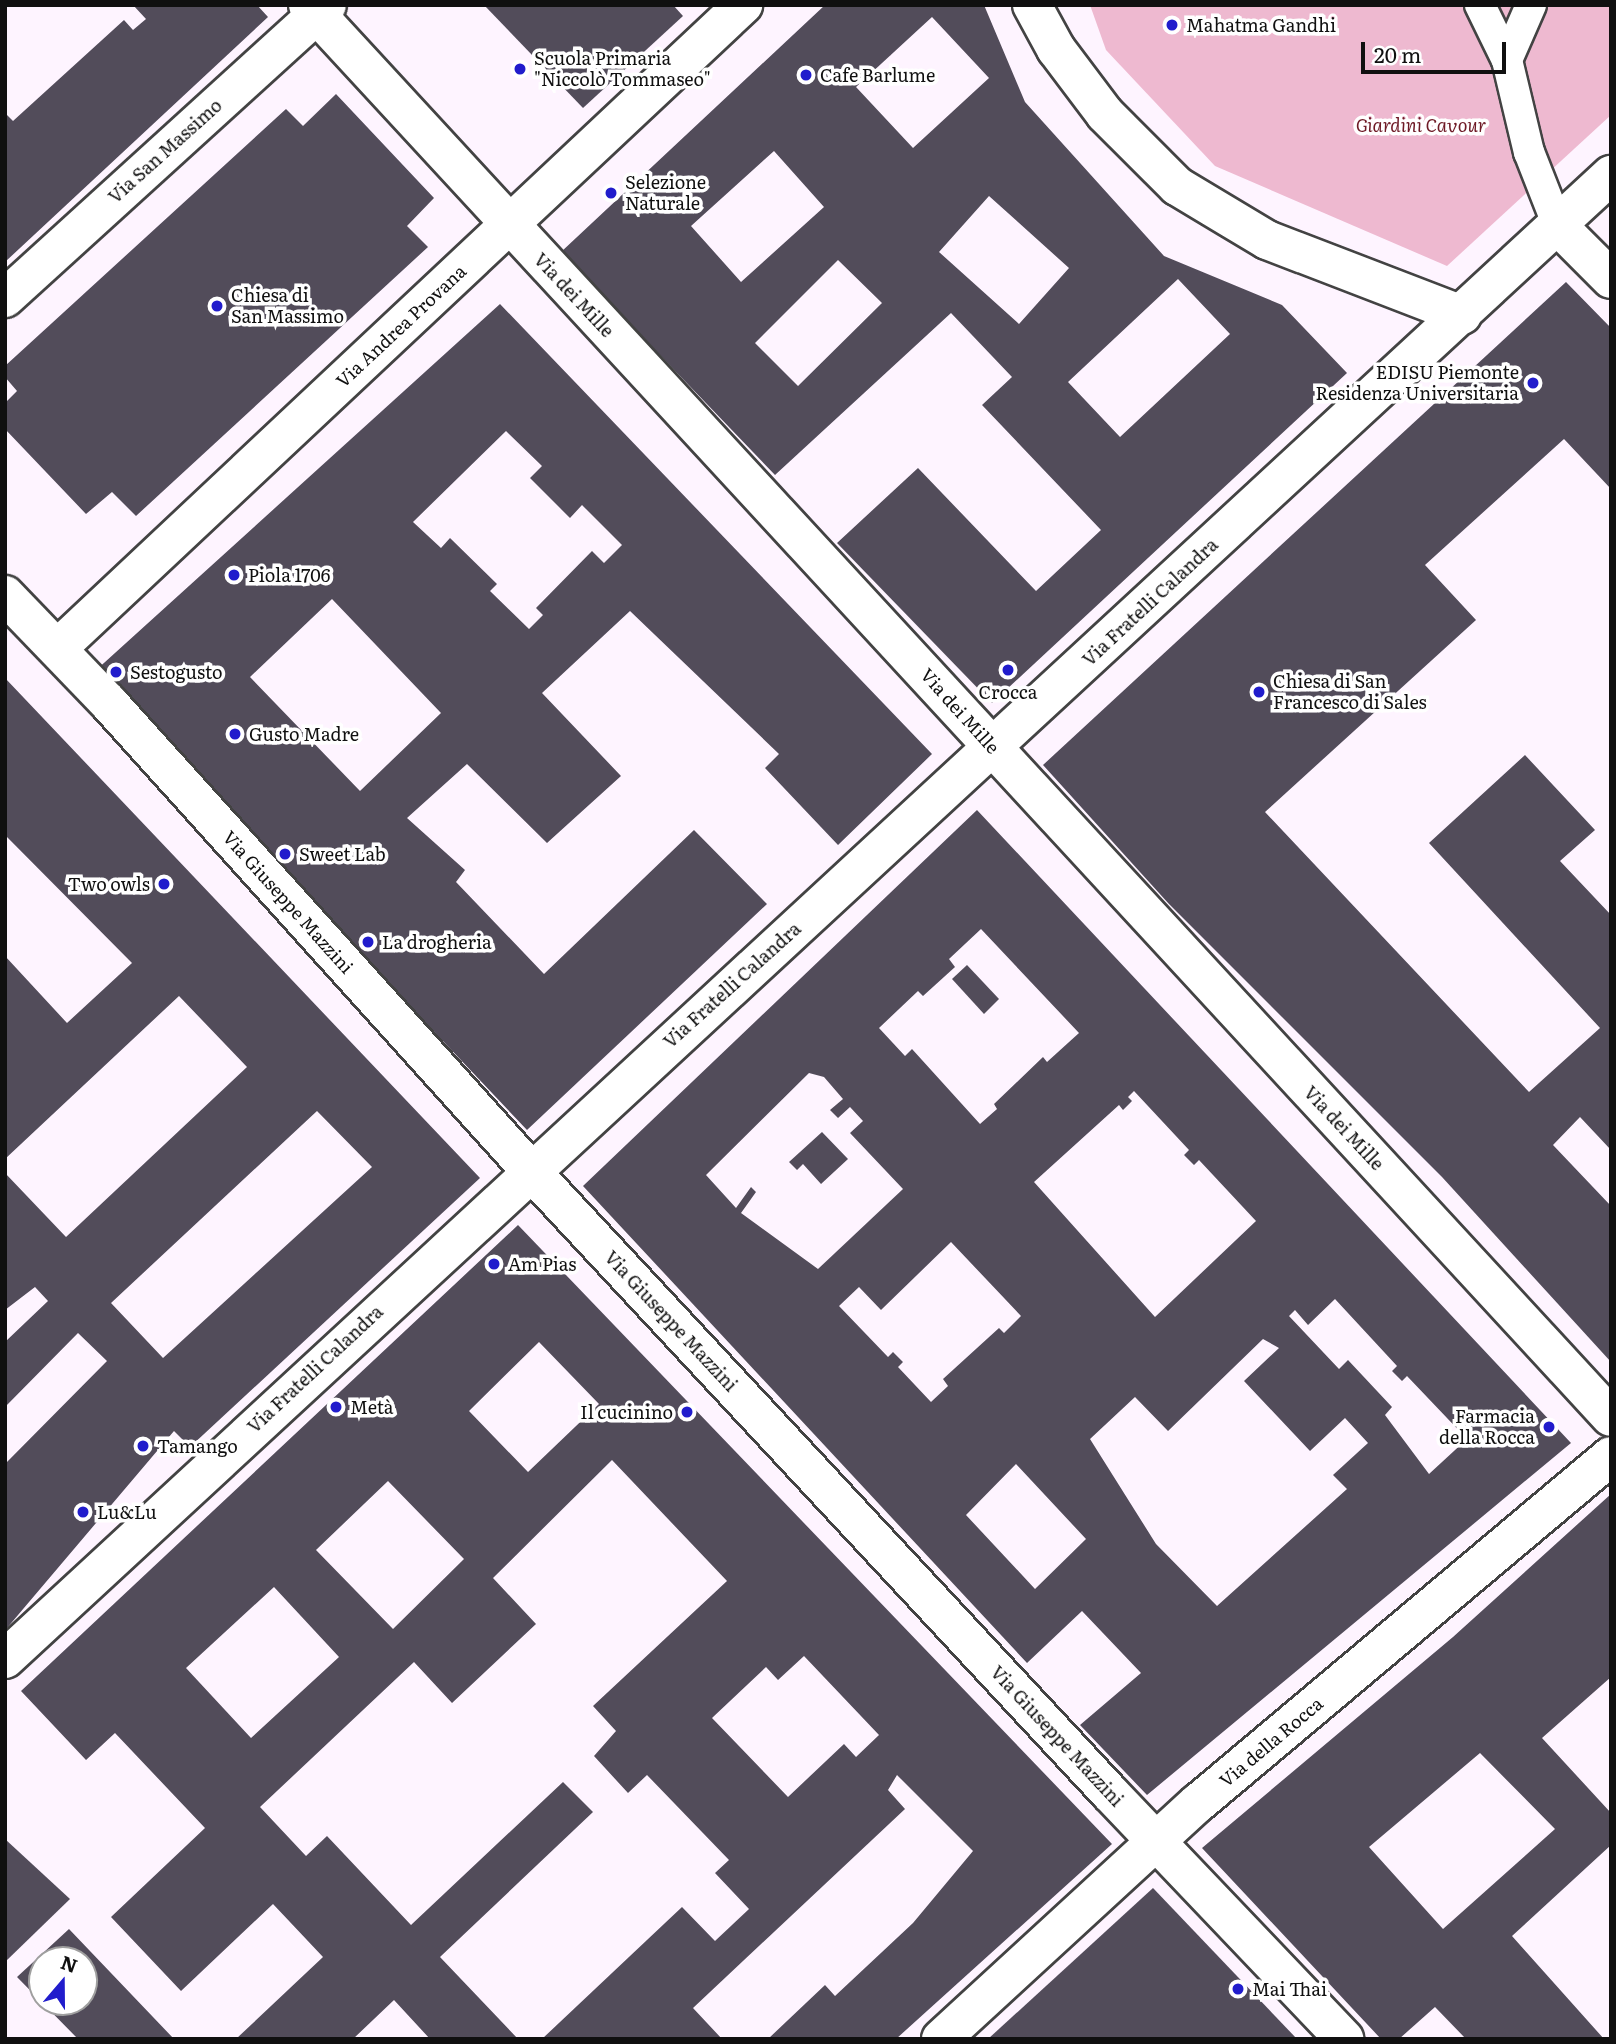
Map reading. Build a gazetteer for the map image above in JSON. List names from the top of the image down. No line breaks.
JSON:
{"streets":{"street":["Via San Massimo","Via dei Mille","Via Andrea Provana","Via Fratelli Calandra","Via Giuseppe Mazzini","Via della Rocca"]},"crossings":[["Via San Massimo","Via dei Mille"],["Via dei Mille","Via Andrea Provana"],["Via dei Mille","Via Fratelli Calandra"],["Via Andrea Provana","Via Giuseppe Mazzini"],["Via Fratelli Calandra","Via Giuseppe Mazzini"],["Via Giuseppe Mazzini","Via della Rocca"]],"parks":["Giardini Cavour"],"places":["Mahatma Gandhi","Scuola Primaria \"Niccolò Tommaseo\"","Cafe Barlume","Selezione Naturale","Chiesa di San Massimo","EDISU Piemonte Residenza Universitaria","Piola 1706","Crocca","Sestogusto","Chiesa di San Francesco di Sales","Gusto Madre","Sweet Lab","Two owls","La drogheria","Am Pias","Metà","Il cucinino","Farmacia della Rocca","Tamango","Lu&Lu","Mai Thai"],"scale_bar":"20 m","north":"top"}
